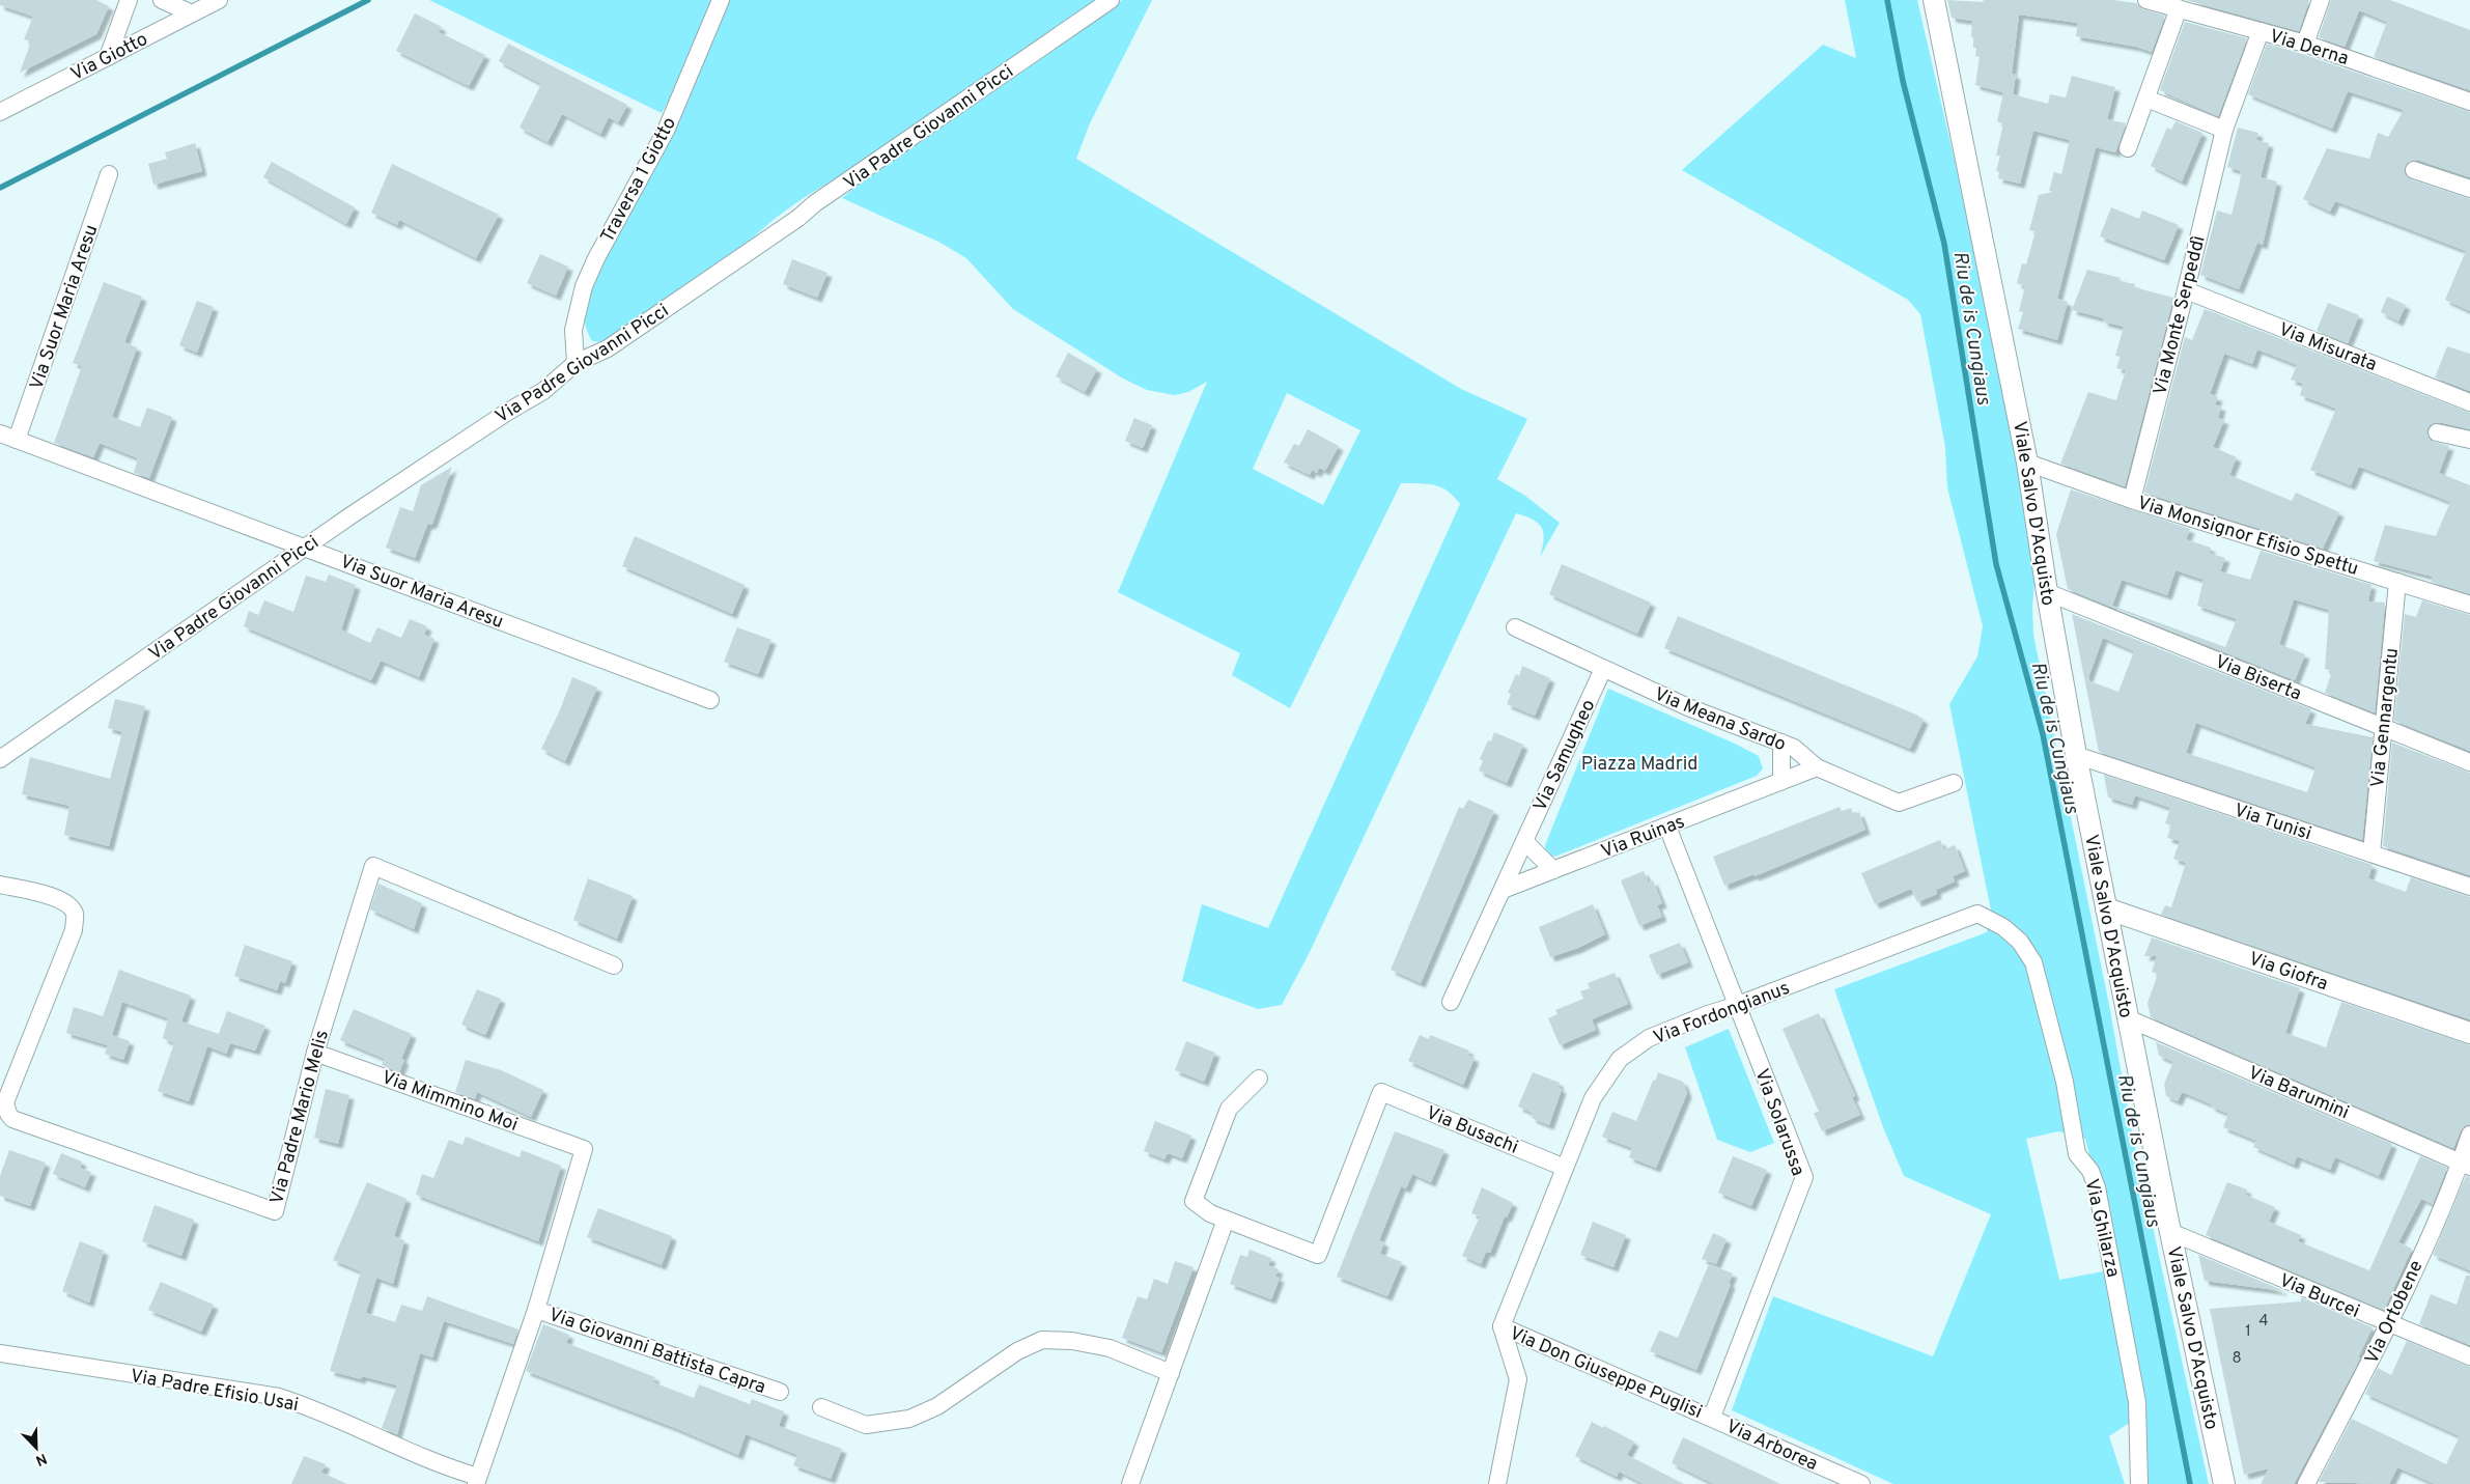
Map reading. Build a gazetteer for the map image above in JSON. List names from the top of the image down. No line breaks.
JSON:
{"streets":{"street":["Via Derna","Via Giotto","Via Padre Giovanni Picci","Traversa 1 Giotto","Via Suor Maria Aresu","Via Monte Serpeddì","Via Misurata","Viale Salvo D'Acquisto","Via Monsignor Efisio Spettu","Via Biserta","Via Gennargentu","Via Meana Sardo","Via Samugheo","Via Tunisi","Via Ruinas","Via Giofra","Via Fordongianus","Via Barumini","Via Mimmino Moi","Via Padre Mario Melis","Via Solarussa","Via Busachi","Via Ghilarza","Via Burcei","Via Ortobene","Via Giovanni Battista Capra","Via Don Giuseppe Puglisi","Via Padre Efisio Usai","Via Arborea"]},"crossings":[["Via Derna","Via Monte Serpeddì"],["Via Padre Giovanni Picci","Traversa 1 Giotto"],["Via Padre Giovanni Picci","Via Suor Maria Aresu"],["Via Monte Serpeddì","Via Misurata"],["Via Monte Serpeddì","Via Monsignor Efisio Spettu"],["Viale Salvo D'Acquisto","Via Monsignor Efisio Spettu"],["Viale Salvo D'Acquisto","Via Biserta"],["Viale Salvo D'Acquisto","Via Tunisi"],["Viale Salvo D'Acquisto","Via Giofra"],["Viale Salvo D'Acquisto","Via Barumini"],["Viale Salvo D'Acquisto","Via Burcei"],["Via Monsignor Efisio Spettu","Via Gennargentu"],["Via Biserta","Via Gennargentu"],["Via Gennargentu","Via Tunisi"],["Via Meana Sardo","Via Samugheo"],["Via Meana Sardo","Via Ruinas"],["Via Samugheo","Via Ruinas"],["Via Ruinas","Via Solarussa"],["Via Fordongianus","Via Solarussa"],["Via Fordongianus","Via Busachi"],["Via Fordongianus","Via Ghilarza"],["Via Fordongianus","Via Don Giuseppe Puglisi"],["Via Barumini","Via Ortobene"],["Via Mimmino Moi","Via Padre Mario Melis"],["Via Mimmino Moi","Via Giovanni Battista Capra"],["Via Solarussa","Via Don Giuseppe Puglisi"],["Via Solarussa","Via Arborea"],["Via Burcei","Via Ortobene"],["Via Giovanni Battista Capra","Via Padre Efisio Usai"],["Via Don Giuseppe Puglisi","Via Arborea"]],"water":["Riu de is Cungiaus"],"parks":["Piazza Madrid"],"house_numbers":["4","1","8"],"north":"bottom right"}
